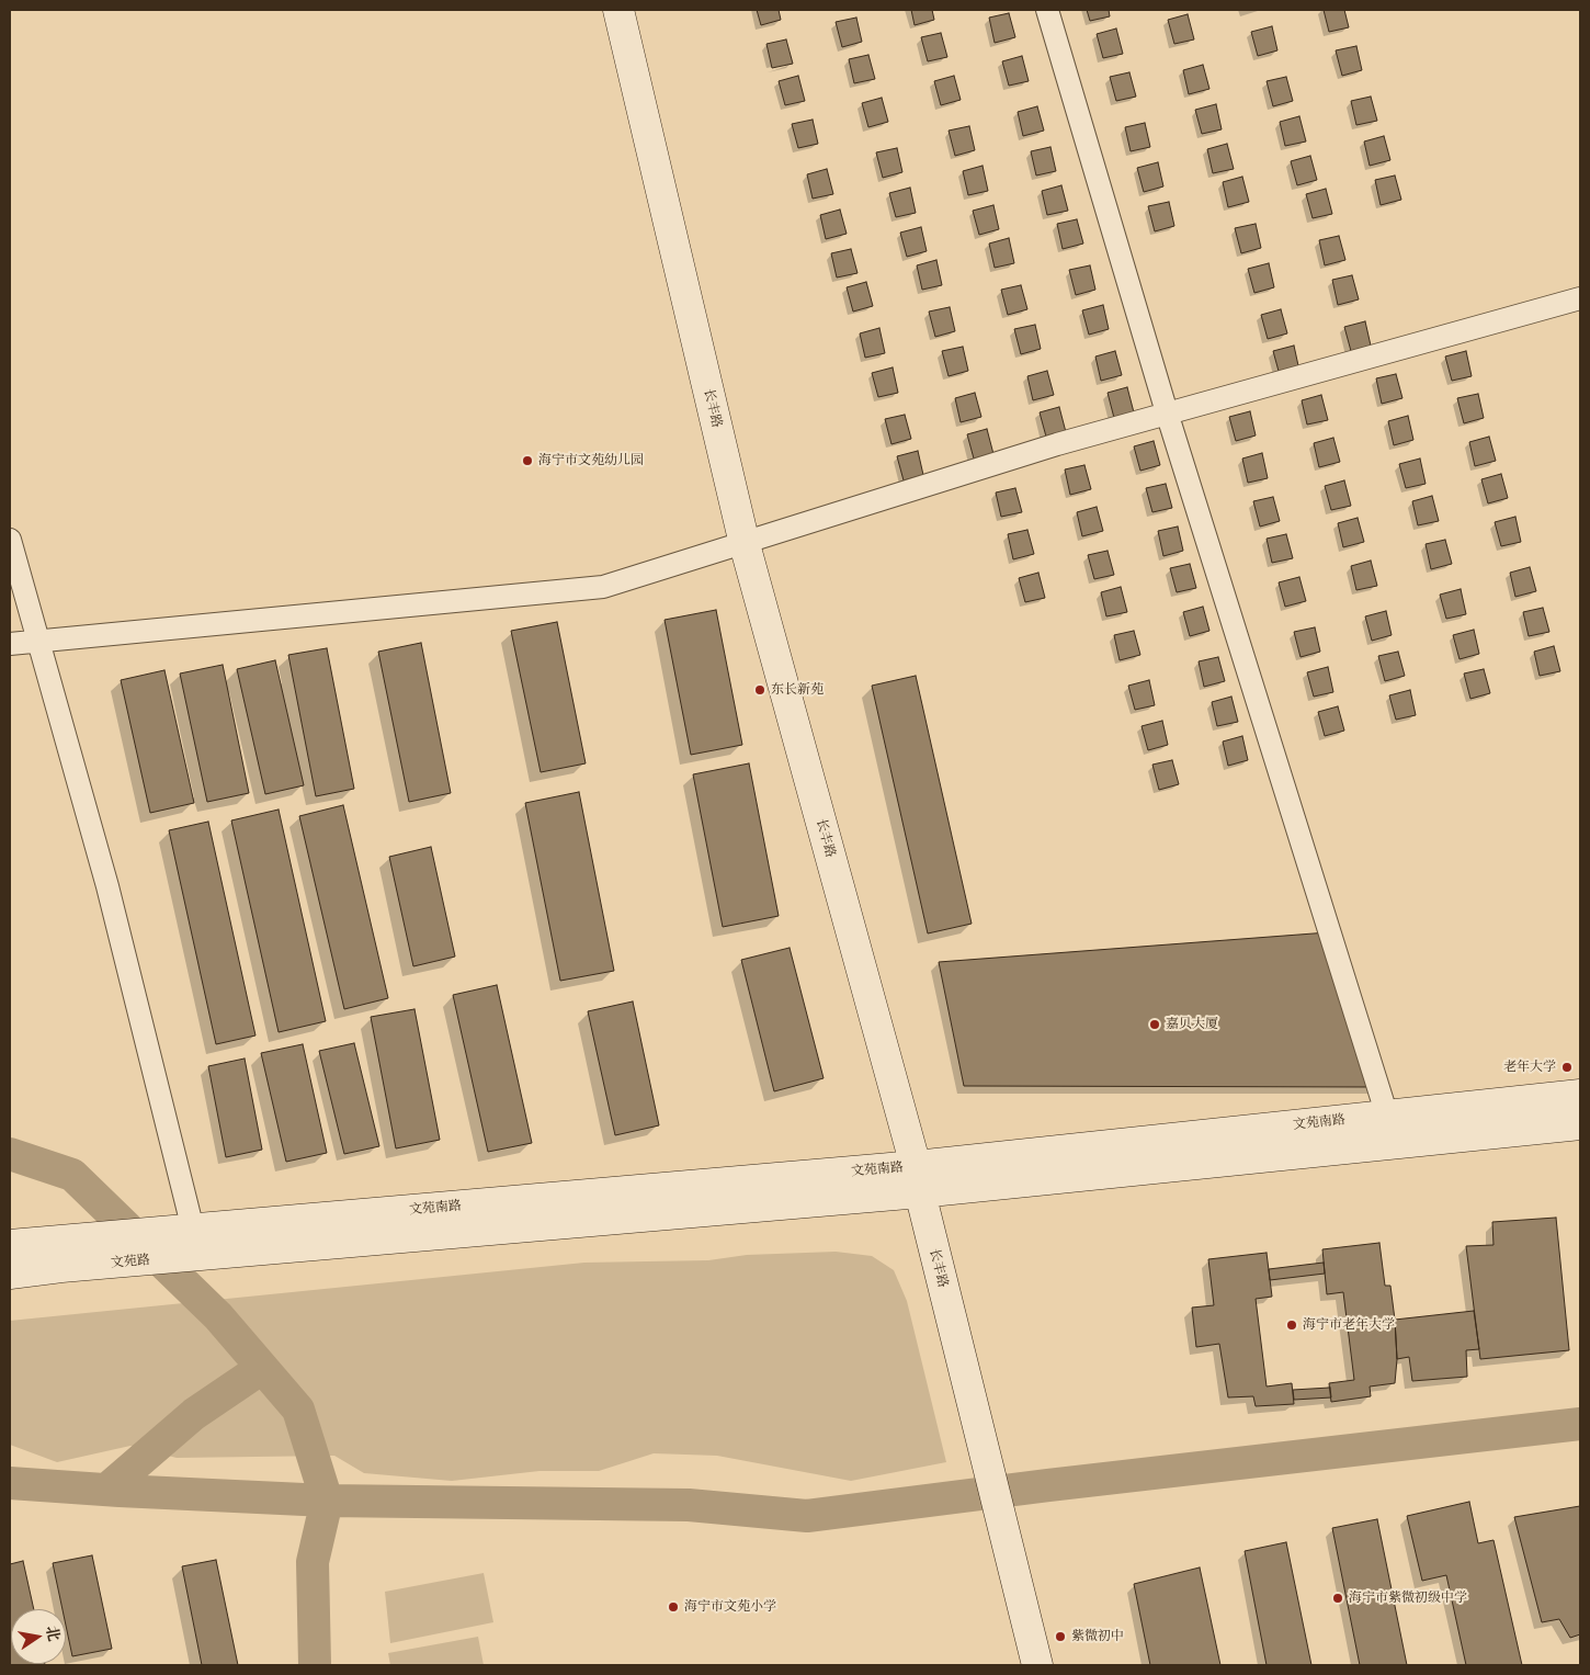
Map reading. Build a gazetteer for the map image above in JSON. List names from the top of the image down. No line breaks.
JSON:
{"streets":{"main road":["长丰路","文苑南路","文苑路"]},"crossings":[["长丰路","文苑南路"],["文苑南路","文苑路"]],"places":["海宁市文苑幼儿园","东长新苑","嘉贝大厦","老年大学","海宁市老年大学","海宁市紫微初级中学","海宁市文苑小学","紫微初中"],"north":"right"}
